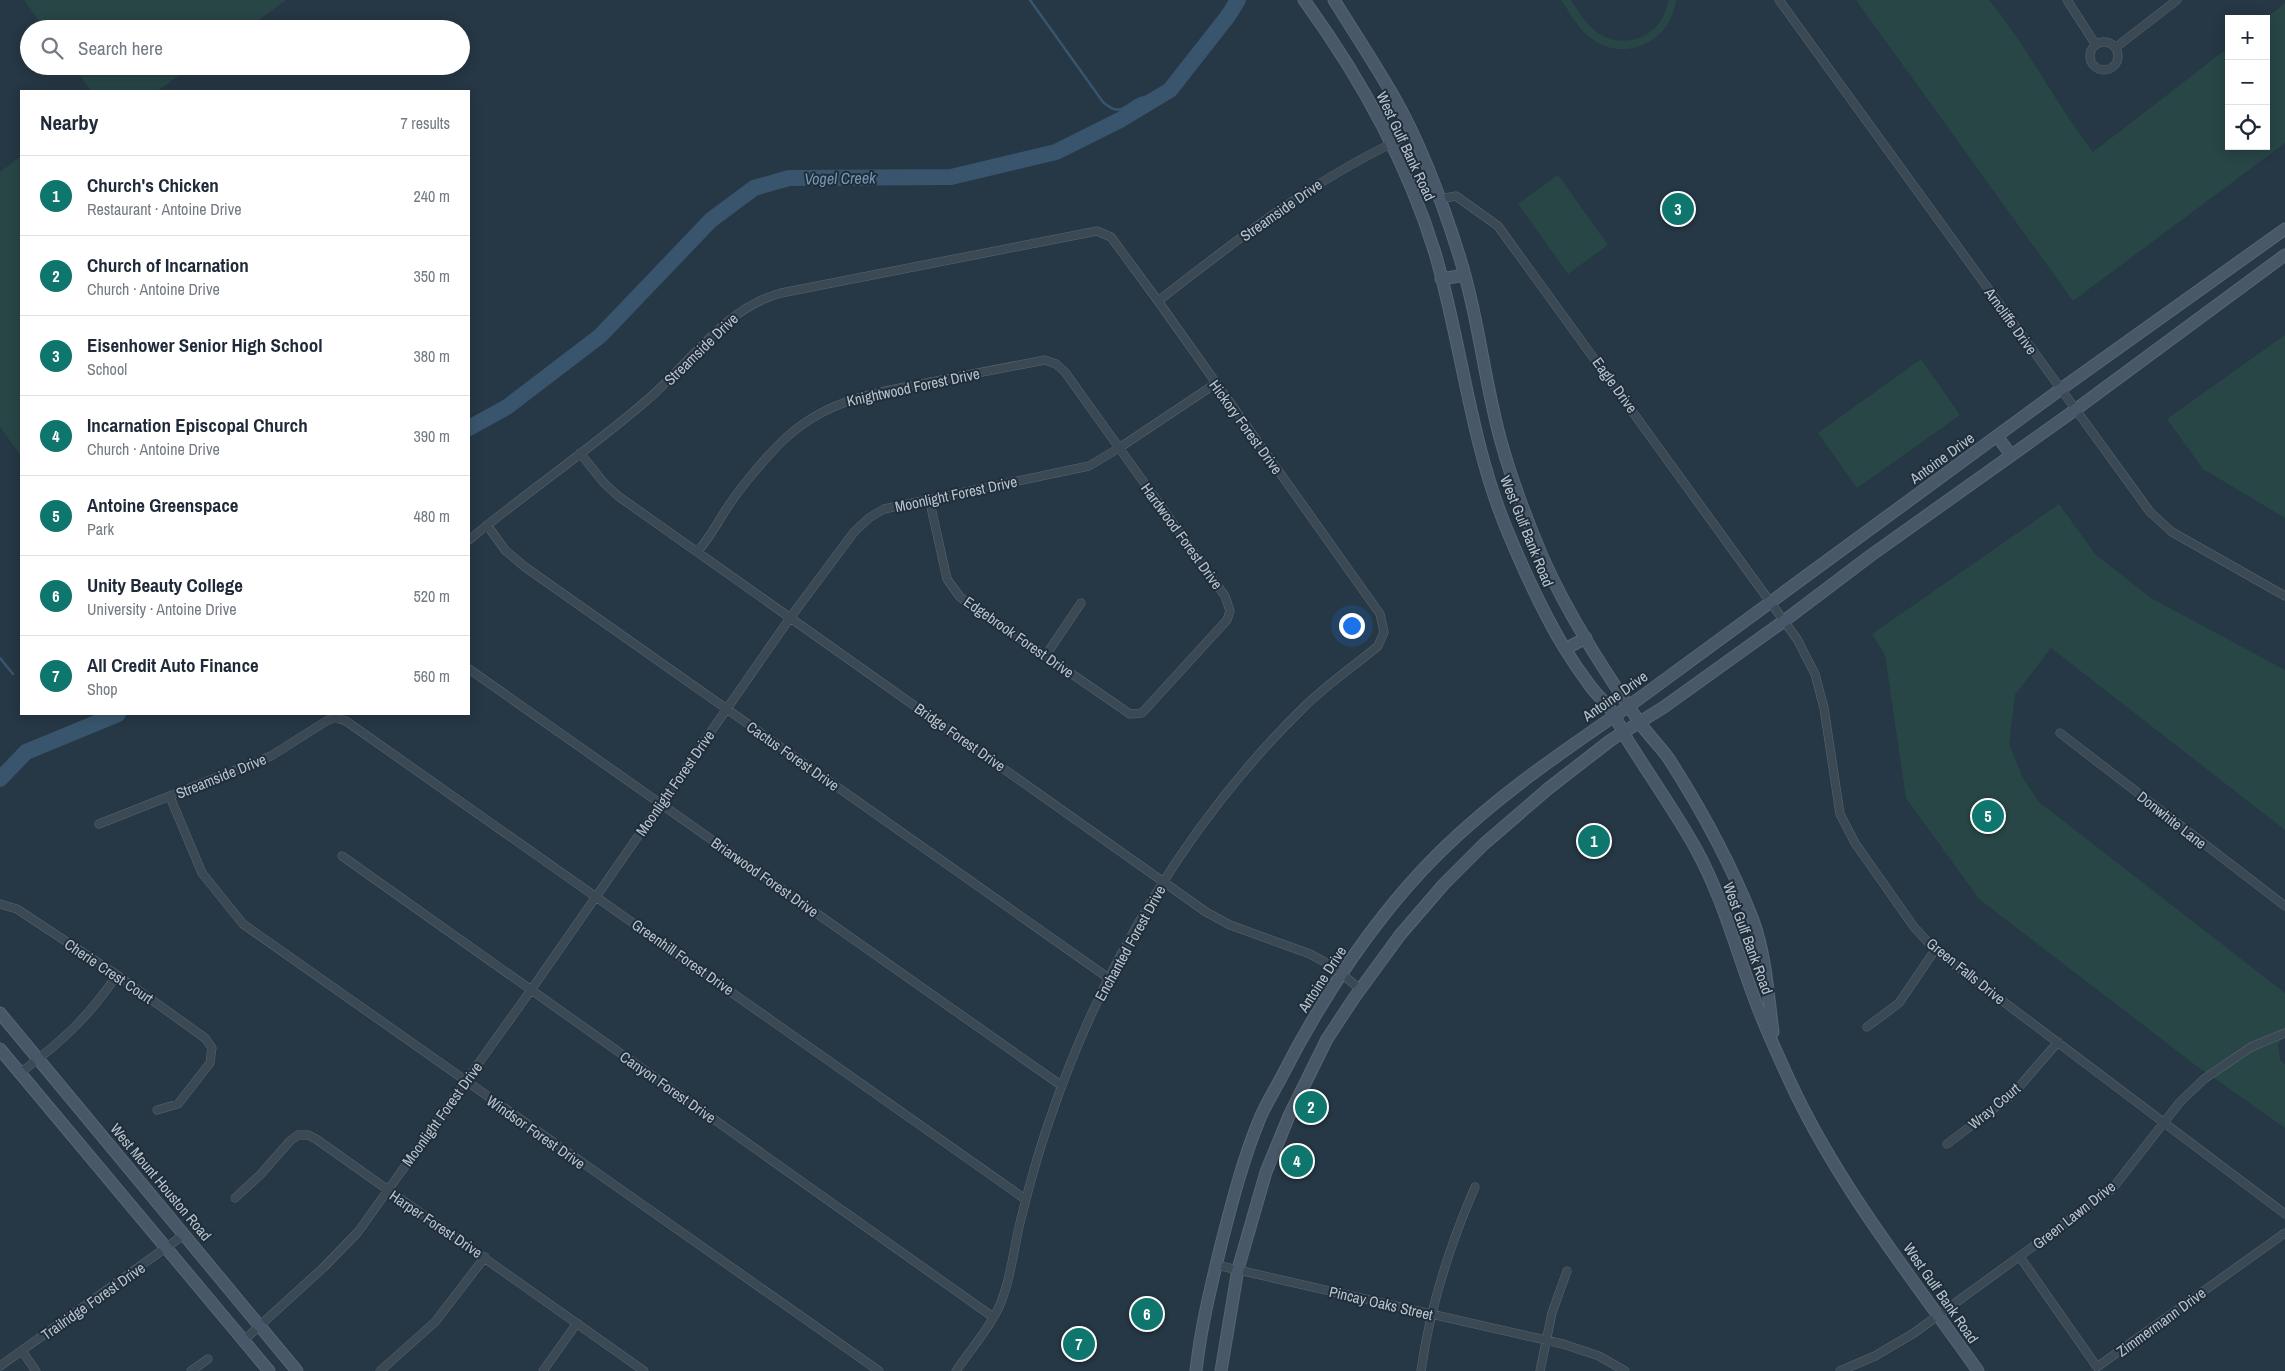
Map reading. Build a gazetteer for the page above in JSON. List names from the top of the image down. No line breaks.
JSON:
{"streets":{"main road":["West Gulf Bank Road","Antoine Drive","West Mount Houston Road"],"street":["Streamside Drive","Arncliffe Drive","Eagle Drive","Knightwood Forest Drive","Hickory Forest Drive","Moonlight Forest Drive","Hardwood Forest Drive","Edgebrook Forest Drive","Bridge Forest Drive","Cactus Forest Drive","Donwhite Lane","Briarwood Forest Drive","Enchanted Forest Drive","Greenhill Forest Drive","Cherie Crest Court","Green Falls Drive","Canyon Forest Drive","Wray Court","Windsor Forest Drive","Green Lawn Drive","Harper Forest Drive","Trailridge Forest Drive","Pincay Oaks Street","Zimmermann Drive"]},"crossings":[["West Gulf Bank Road","Streamside Drive"],["West Gulf Bank Road","Eagle Drive"],["West Gulf Bank Road","Antoine Drive"],["West Gulf Bank Road","Green Lawn Drive"],["Streamside Drive","Hickory Forest Drive"],["Streamside Drive","Bridge Forest Drive"],["Streamside Drive","Cactus Forest Drive"],["Streamside Drive","Greenhill Forest Drive"],["Streamside Drive","Windsor Forest Drive"],["Arncliffe Drive","Antoine Drive"],["Eagle Drive","Antoine Drive"],["Eagle Drive","Green Falls Drive"],["Knightwood Forest Drive","Hardwood Forest Drive"],["Knightwood Forest Drive","Bridge Forest Drive"],["Hickory Forest Drive","Moonlight Forest Drive"],["Hickory Forest Drive","Enchanted Forest Drive"],["Antoine Drive","Bridge Forest Drive"],["Antoine Drive","Green Falls Drive"],["Antoine Drive","Pincay Oaks Street"],["Moonlight Forest Drive","Hardwood Forest Drive"],["Moonlight Forest Drive","Edgebrook Forest Drive"],["Moonlight Forest Drive","Bridge Forest Drive"],["Moonlight Forest Drive","Cactus Forest Drive"],["Moonlight Forest Drive","Briarwood Forest Drive"],["Moonlight Forest Drive","Greenhill Forest Drive"],["Moonlight Forest Drive","Canyon Forest Drive"],["Moonlight Forest Drive","Windsor Forest Drive"],["Moonlight Forest Drive","West Mount Houston Road"],["Moonlight Forest Drive","Harper Forest Drive"],["Hardwood Forest Drive","Edgebrook Forest Drive"],["Bridge Forest Drive","Enchanted Forest Drive"],["Cactus Forest Drive","Enchanted Forest Drive"],["Briarwood Forest Drive","Enchanted Forest Drive"],["Enchanted Forest Drive","Greenhill Forest Drive"],["Enchanted Forest Drive","Canyon Forest Drive"],["Green Falls Drive","Wray Court"],["Green Falls Drive","Green Lawn Drive"],["West Mount Houston Road","Trailridge Forest Drive"],["Green Lawn Drive","Zimmermann Drive"]],"water":["Vogel Creek"],"page":{"map_buttons":["+","−"],"search":"Search here","heading":["Nearby","7 results"],"list":[{"mark":"1","name":"Church's Chicken","note":"Restaurant · Antoine Drive","value":"240 m"},{"mark":"2","name":"Church of Incarnation","note":"Church · Antoine Drive","value":"350 m"},{"mark":"3","name":"Eisenhower Senior High School","note":"School","value":"380 m"},{"mark":"4","name":"Incarnation Episcopal Church","note":"Church · Antoine Drive","value":"390 m"},{"mark":"5","name":"Antoine Greenspace","note":"Park","value":"480 m"},{"mark":"6","name":"Unity Beauty College","note":"University · Antoine Drive","value":"520 m"},{"mark":"7","name":"All Credit Auto Finance","note":"Shop","value":"560 m"}],"pins":["3","5","1","2","4","6","7"]}}
